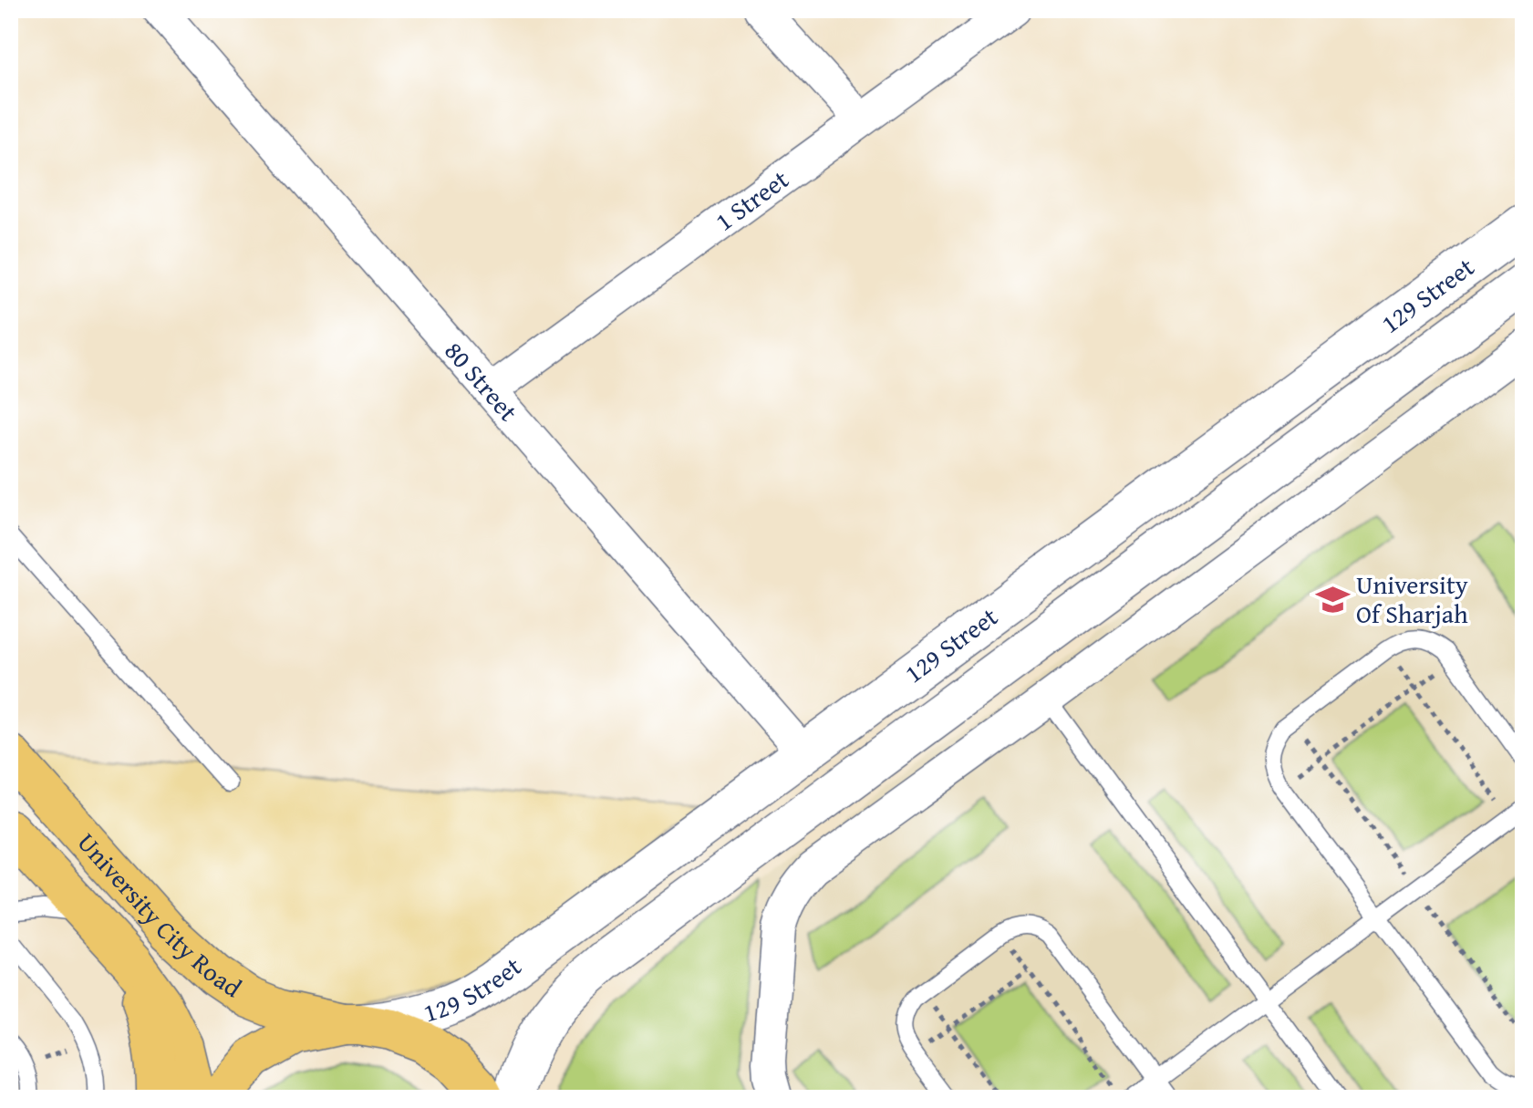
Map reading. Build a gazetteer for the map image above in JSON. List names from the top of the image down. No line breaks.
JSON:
{"streets":{"main road":["University City Road"],"street":["1 Street","129 Street","80 Street"]},"crossings":[["1 Street","80 Street"],["129 Street","80 Street"],["129 Street","University City Road"]],"places":{"school or university":["University Of Sharjah"]}}
